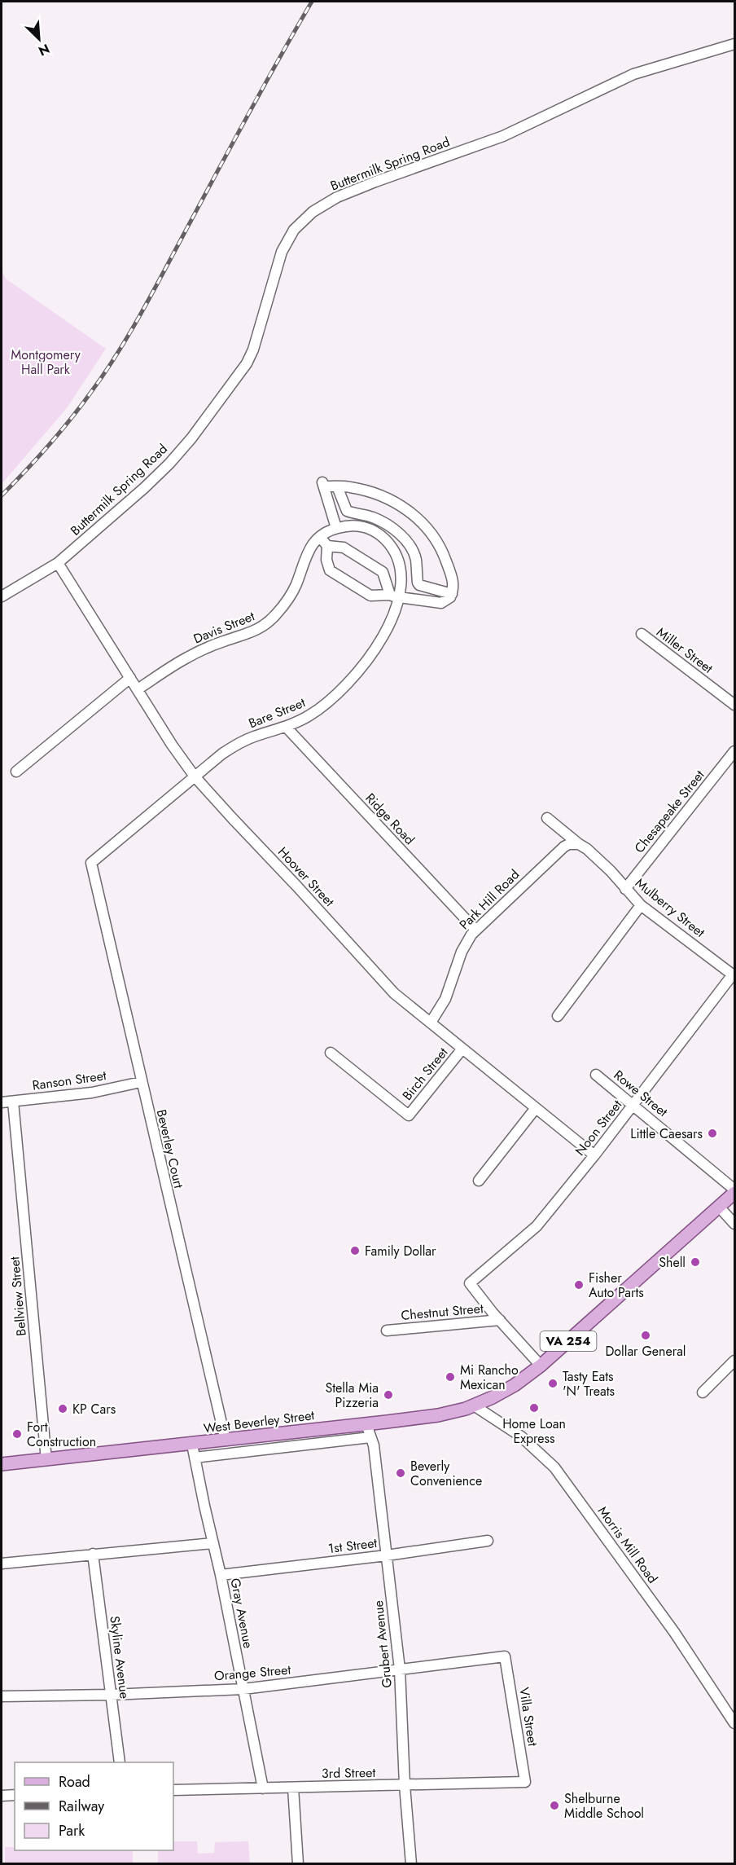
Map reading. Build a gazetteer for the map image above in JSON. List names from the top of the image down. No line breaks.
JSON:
{"streets":{"main road":["VA 254","West Beverley Street"],"street":["Buttermilk Spring Road","Davis Street","Miller Street","Bare Street","Chesapeake Street","Ridge Road","Hoover Street","Park Hill Road","Mulberry Street","Birch Street","Ranson Street","Rowe Street","Noon Street","Beverley Court","Bellview Street","Chestnut Street","Morris Mill Road","1st Street","Gray Avenue","Grubert Avenue","Skyline Avenue","Orange Street","Villa Street","3rd Street"]},"crossings":[["Buttermilk Spring Road","Hoover Street"],["Davis Street","Bare Street"],["Davis Street","Hoover Street"],["Bare Street","Ridge Road"],["Bare Street","Hoover Street"],["Bare Street","Beverley Court"],["Chesapeake Street","Mulberry Street"],["Ridge Road","Park Hill Road"],["Hoover Street","Park Hill Road"],["Hoover Street","Birch Street"],["Hoover Street","Noon Street"],["Park Hill Road","Mulberry Street"],["Mulberry Street","Noon Street"],["Ranson Street","Beverley Court"],["Ranson Street","Bellview Street"],["Rowe Street","Noon Street"],["Rowe Street","West Beverley Street"],["Noon Street","Chestnut Street"],["Beverley Court","West Beverley Street"],["Bellview Street","West Beverley Street"],["West Beverley Street","Morris Mill Road"],["West Beverley Street","Gray Avenue"],["West Beverley Street","Grubert Avenue"],["1st Street","Gray Avenue"],["1st Street","Grubert Avenue"],["Gray Avenue","Orange Street"],["Gray Avenue","3rd Street"],["Grubert Avenue","Orange Street"],["Grubert Avenue","3rd Street"],["Skyline Avenue","Orange Street"],["Orange Street","Villa Street"],["Villa Street","3rd Street"]],"parks":["Montgomery Hall Park"],"places":["Little Caesars","Family Dollar","Shell","Fisher Auto Parts","Dollar General","Mi Rancho Mexican","Tasty Eats 'N' Treats","Stella Mia Pizzeria","Home Loan Express","KP Cars","Fort Construction","Beverly Convenience","Shelburne Middle School"],"legend":["Road","Railway","Park"],"north":"bottom right"}
